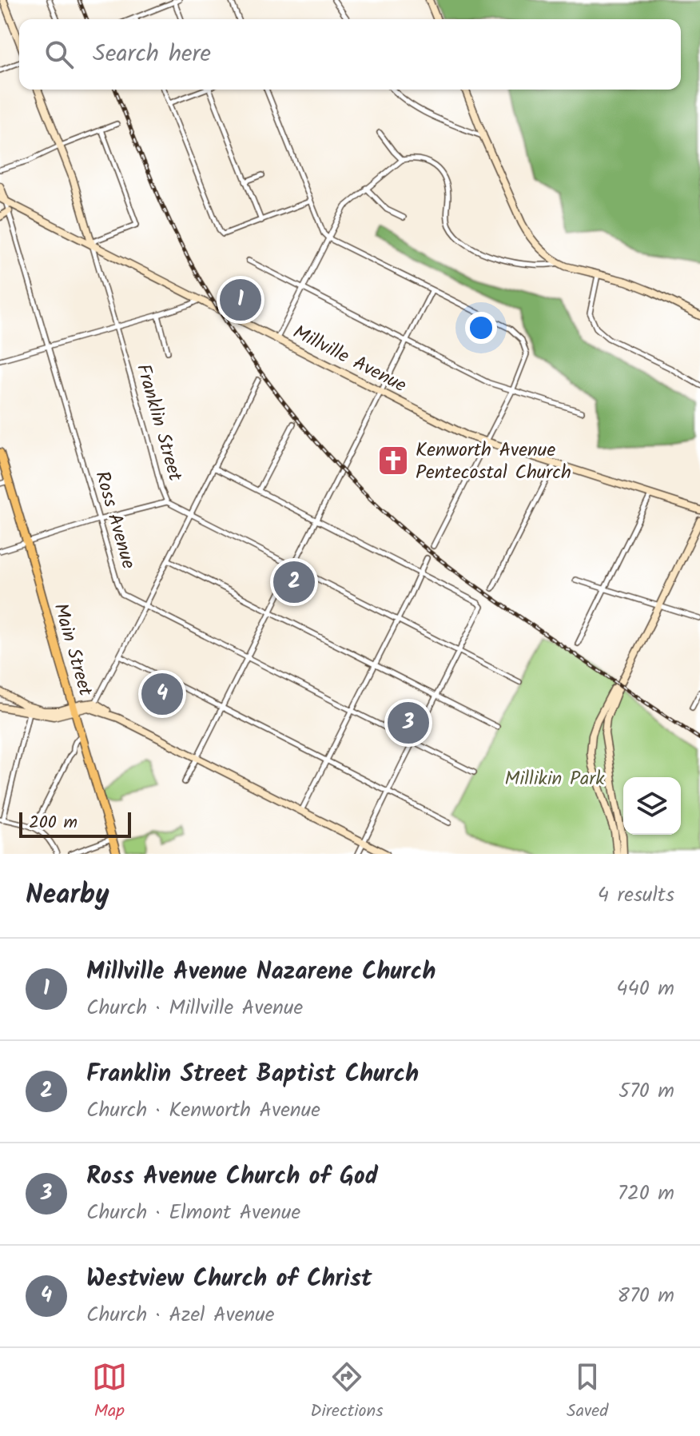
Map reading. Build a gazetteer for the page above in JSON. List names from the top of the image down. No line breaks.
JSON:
{"streets":{"main road":["Main Street"],"street":["Millville Avenue","Franklin Street","Ross Avenue"]},"crossings":[["Millville Avenue","Franklin Street"],["Millville Avenue","Ross Avenue"]],"parks":["Millikin Park"],"places":{"church":["Kenworth Avenue Pentecostal Church"]},"scale_bar":"200 m","page":{"search":"Search here","pins":["1","2","4","3"],"scale":"200 m","heading":["Nearby","4 results"],"list":[{"mark":"1","name":"Millville Avenue Nazarene Church","note":"Church · Millville Avenue","value":"440 m"},{"mark":"2","name":"Franklin Street Baptist Church","note":"Church · Kenworth Avenue","value":"570 m"},{"mark":"3","name":"Ross Avenue Church of God","note":"Church · Elmont Avenue","value":"720 m"},{"mark":"4","name":"Westview Church of Christ","note":"Church · Azel Avenue","value":"870 m"}],"nav":["Map","Directions","Saved"]}}
